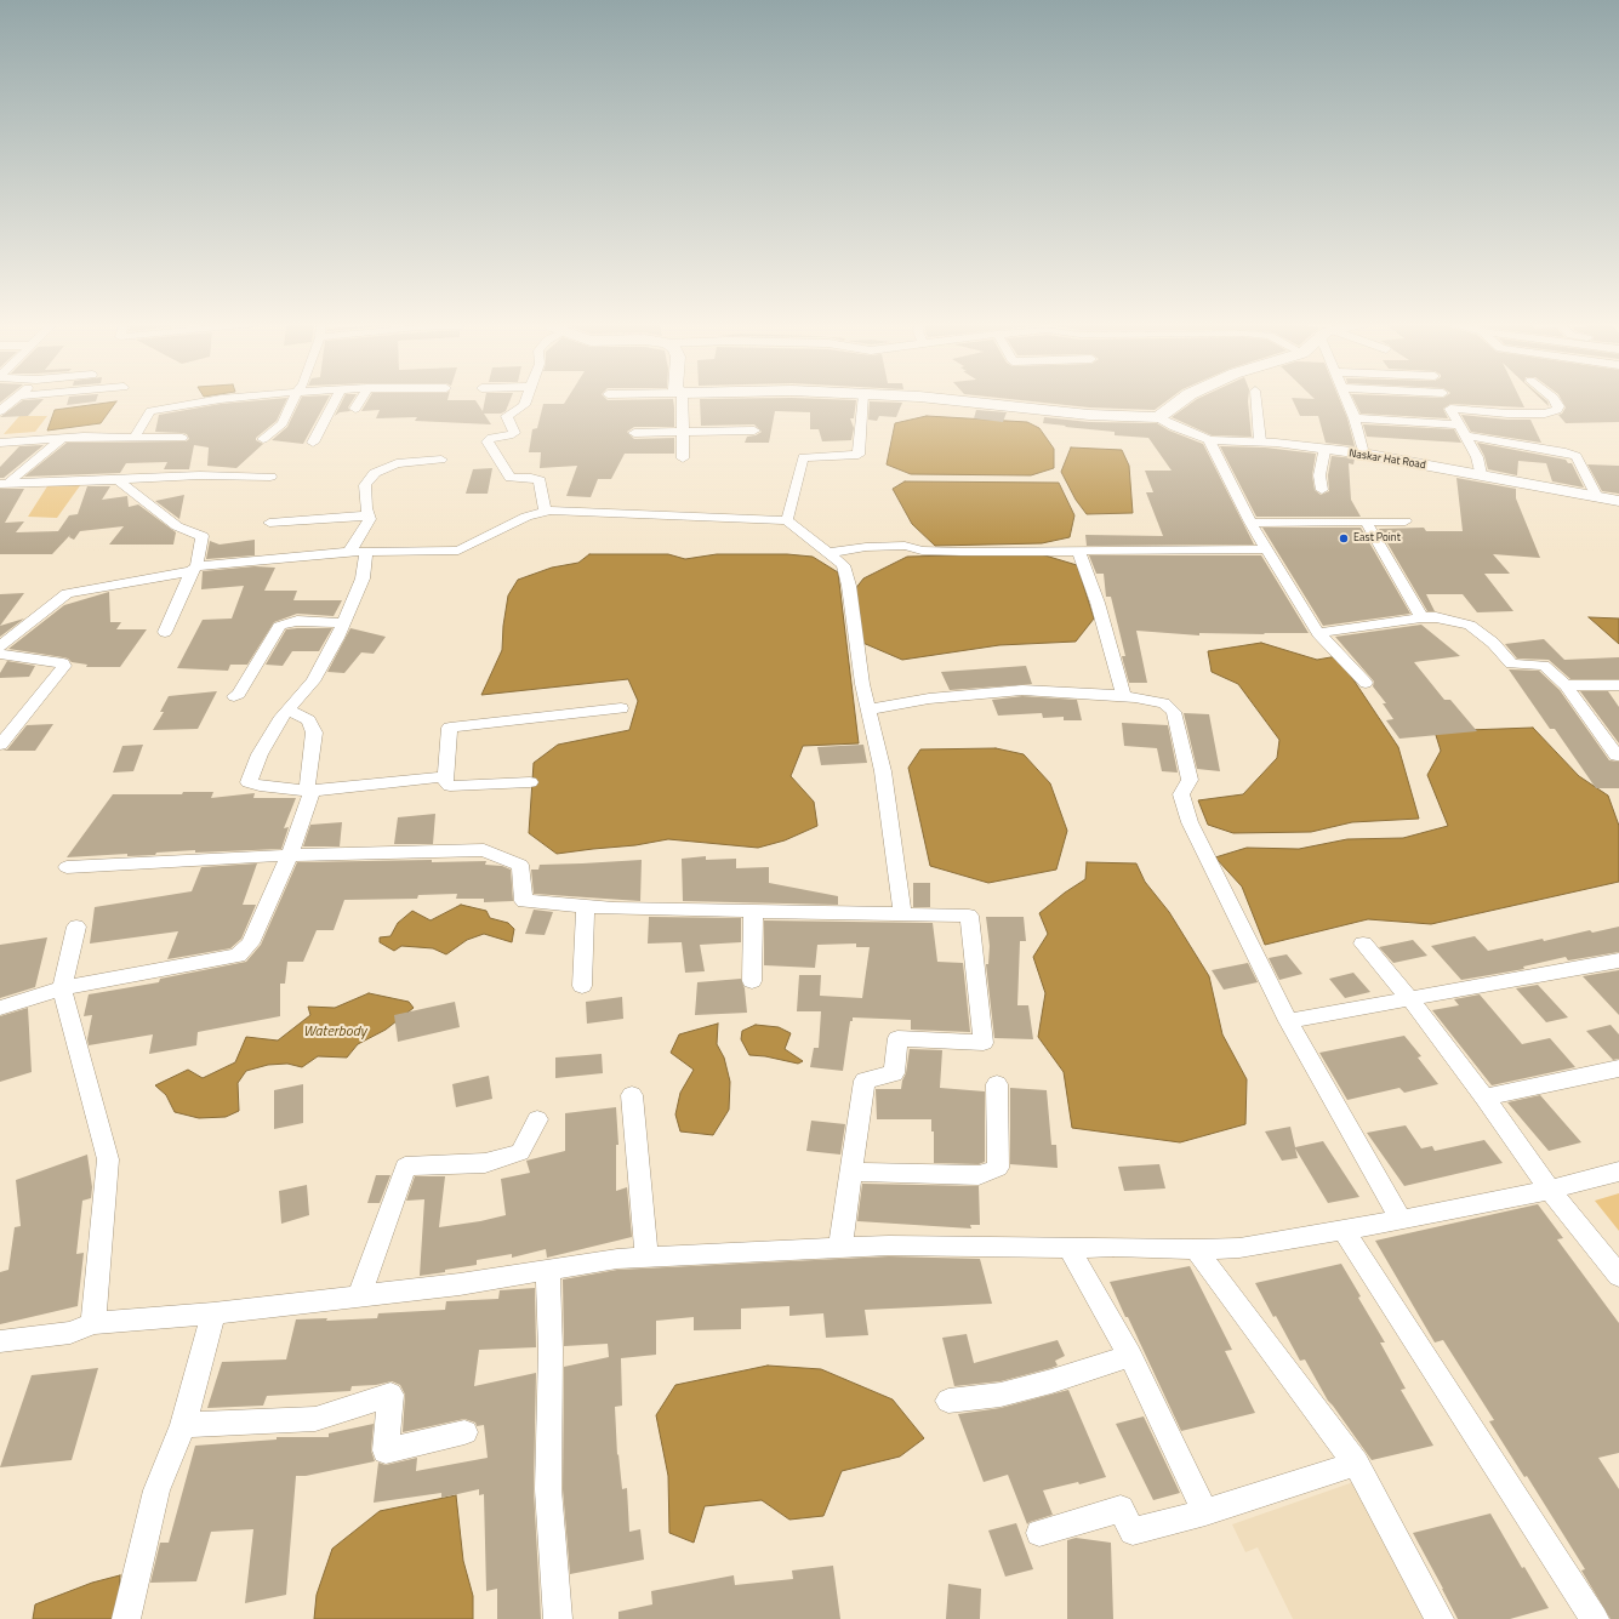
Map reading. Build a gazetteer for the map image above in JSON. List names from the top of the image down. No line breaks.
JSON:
{"streets":{"street":["Naskar Hat Road"]},"water":["Waterbody"],"places":["East Point"]}
